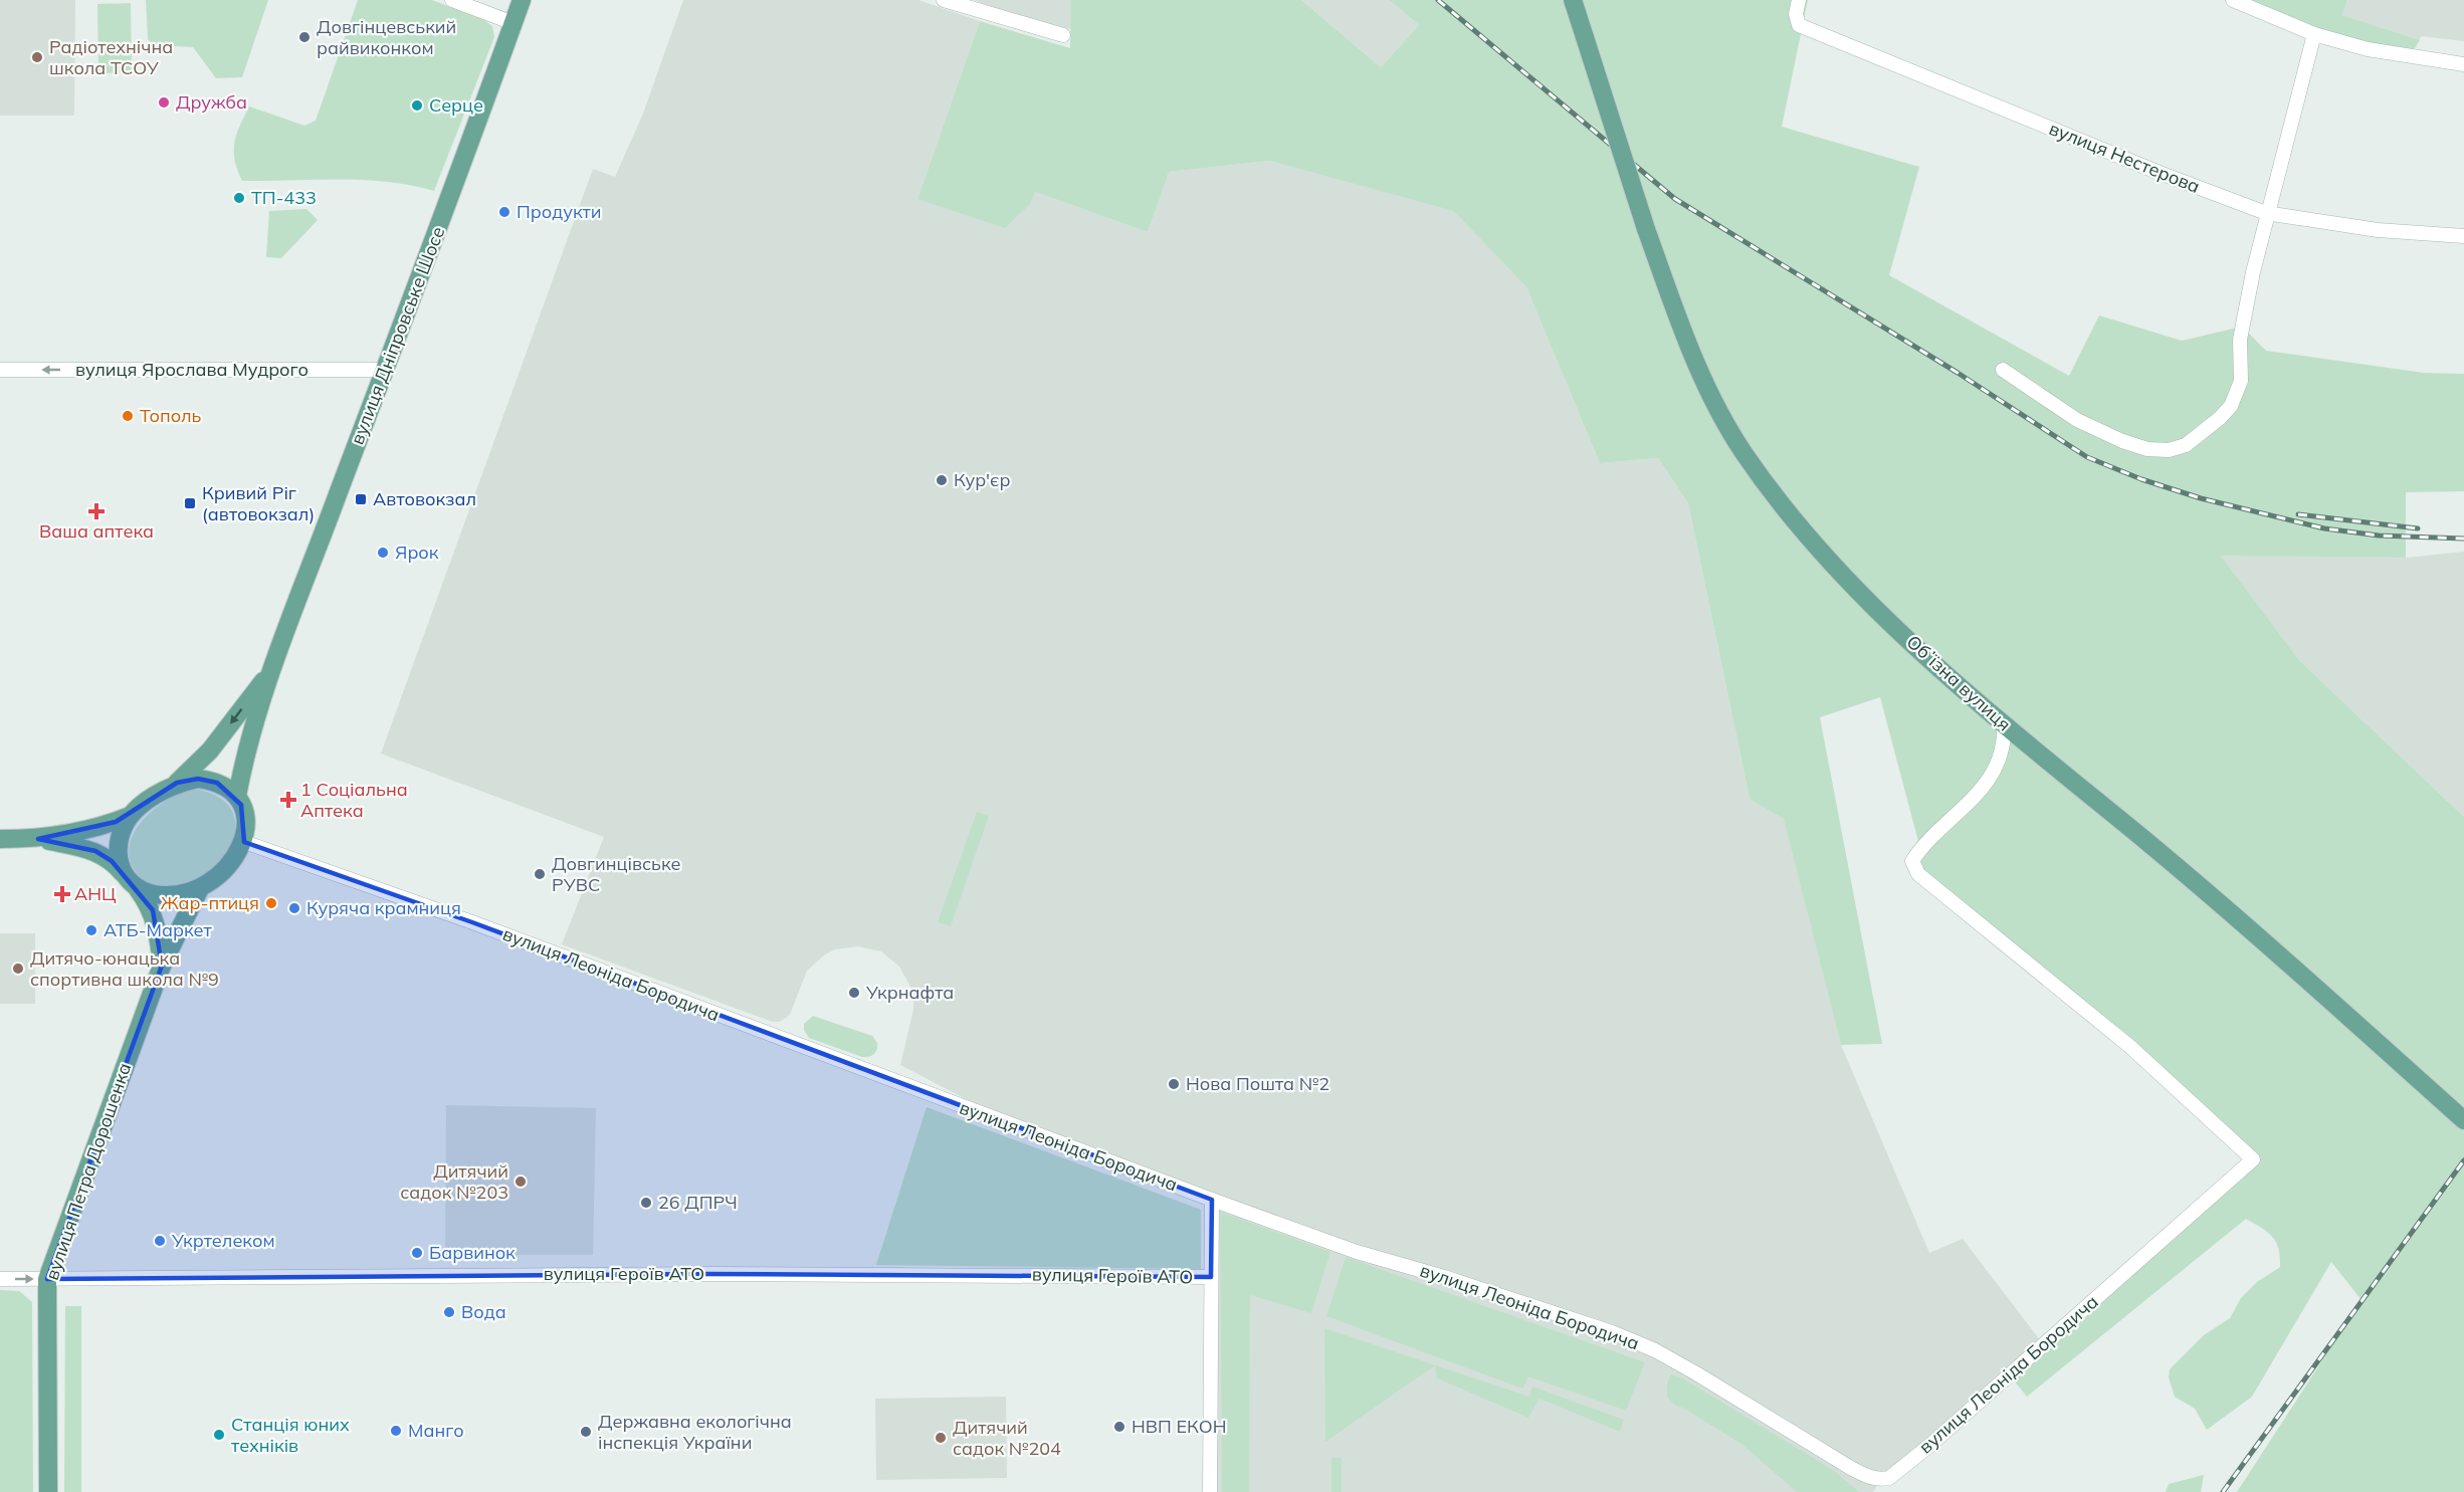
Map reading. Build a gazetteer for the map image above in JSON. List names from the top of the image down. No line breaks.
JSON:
{"streets":{"main road":["вулиця Дніпровське Шосе","Обʼїзна вулиця","вулиця Петра Дорошенка"],"street":["вулиця Нестерова","вулиця Ярослава Мудрого","вулиця Леоніда Бородича","вулиця Героїв АТО"]},"crossings":[["вулиця Дніпровське Шосе","вулиця Ярослава Мудрого"],["Обʼїзна вулиця","вулиця Леоніда Бородича"],["вулиця Леоніда Бородича","вулиця Петра Дорошенка"],["вулиця Леоніда Бородича","вулиця Героїв АТО"],["вулиця Петра Дорошенка","вулиця Героїв АТО"]],"one_way":["вулиця Ярослава Мудрого"],"places":{"other":["Довгінцевський райвиконком","Радіотехнічна школа ТСОУ","Дружба","Серце","ТП-433","Продукти","Тополь","Кур'єр","Ярок","Довгинцівське РУВС","Жар-птиця","Куряча крамниця","АТБ-Маркет","Дитячо-юнацька спортивна школа №9","Укрнафта","Нова Пошта №2","Дитячий садок №203","26 ДПРЧ","Укртелеком","Барвинок","Вода","НВП ЕКОН","Манго","Державна екологічна інспекція України","Станція юних техніків","Дитячий садок №204"],"transit":["Автовокзал","Кривий Ріг (автовокзал)"],"health":["Ваша аптека","1 Соціальна Аптека","АНЦ"]}}
